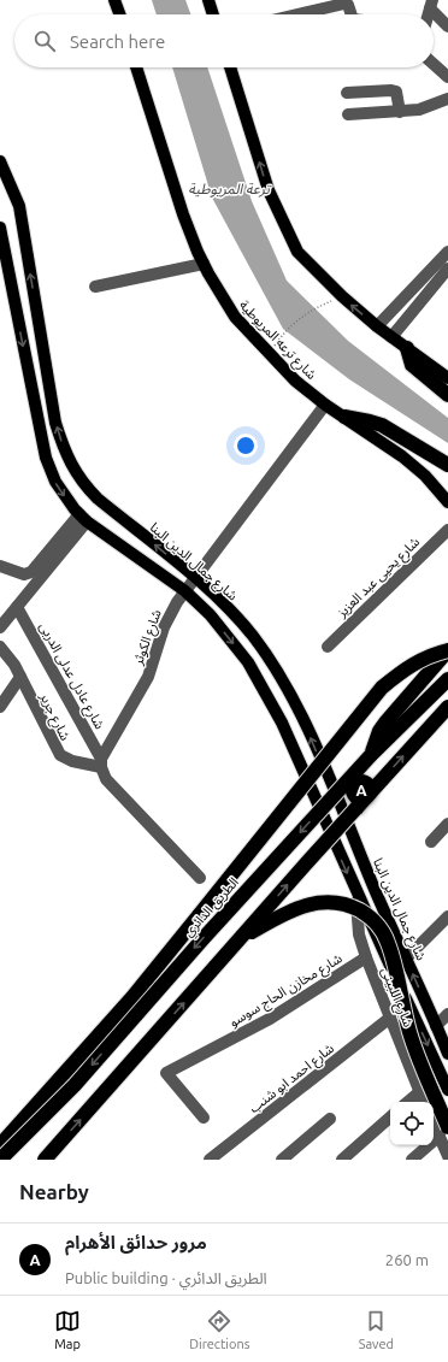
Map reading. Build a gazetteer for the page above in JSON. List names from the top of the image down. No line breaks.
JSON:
{"streets":{"highway":["الطريق الدائري"],"main road":["شارع ترعه المريوطية","شارع جمال الدين البنا"],"street":["شارع يحيى عبد العزيز","شارع الكوثر","شارع عادل عدلى الدربى","شارع جرير","شارع مخازن الحاج سوسو","شارع اللبينى","شارع احمد ابو شنب"]},"crossings":[["شارع ترعه المريوطية","شارع الكوثر"],["شارع جمال الدين البنا","شارع الكوثر"],["شارع الكوثر","شارع عادل عدلى الدربى"],["شارع الكوثر","شارع جرير"],["شارع عادل عدلى الدربى","شارع جرير"],["شارع مخازن الحاج سوسو","شارع اللبينى"],["شارع اللبينى","شارع احمد ابو شنب"]],"water":["ترعة المريوطية"],"page":{"search":"Search here","pins":"A","heading":"Nearby","list":[{"mark":"A","name":"مرور حدائق الأهرام","note":"Public building · الطريق الدائري","value":"260 m"}],"nav":["Map","Directions","Saved"]}}
